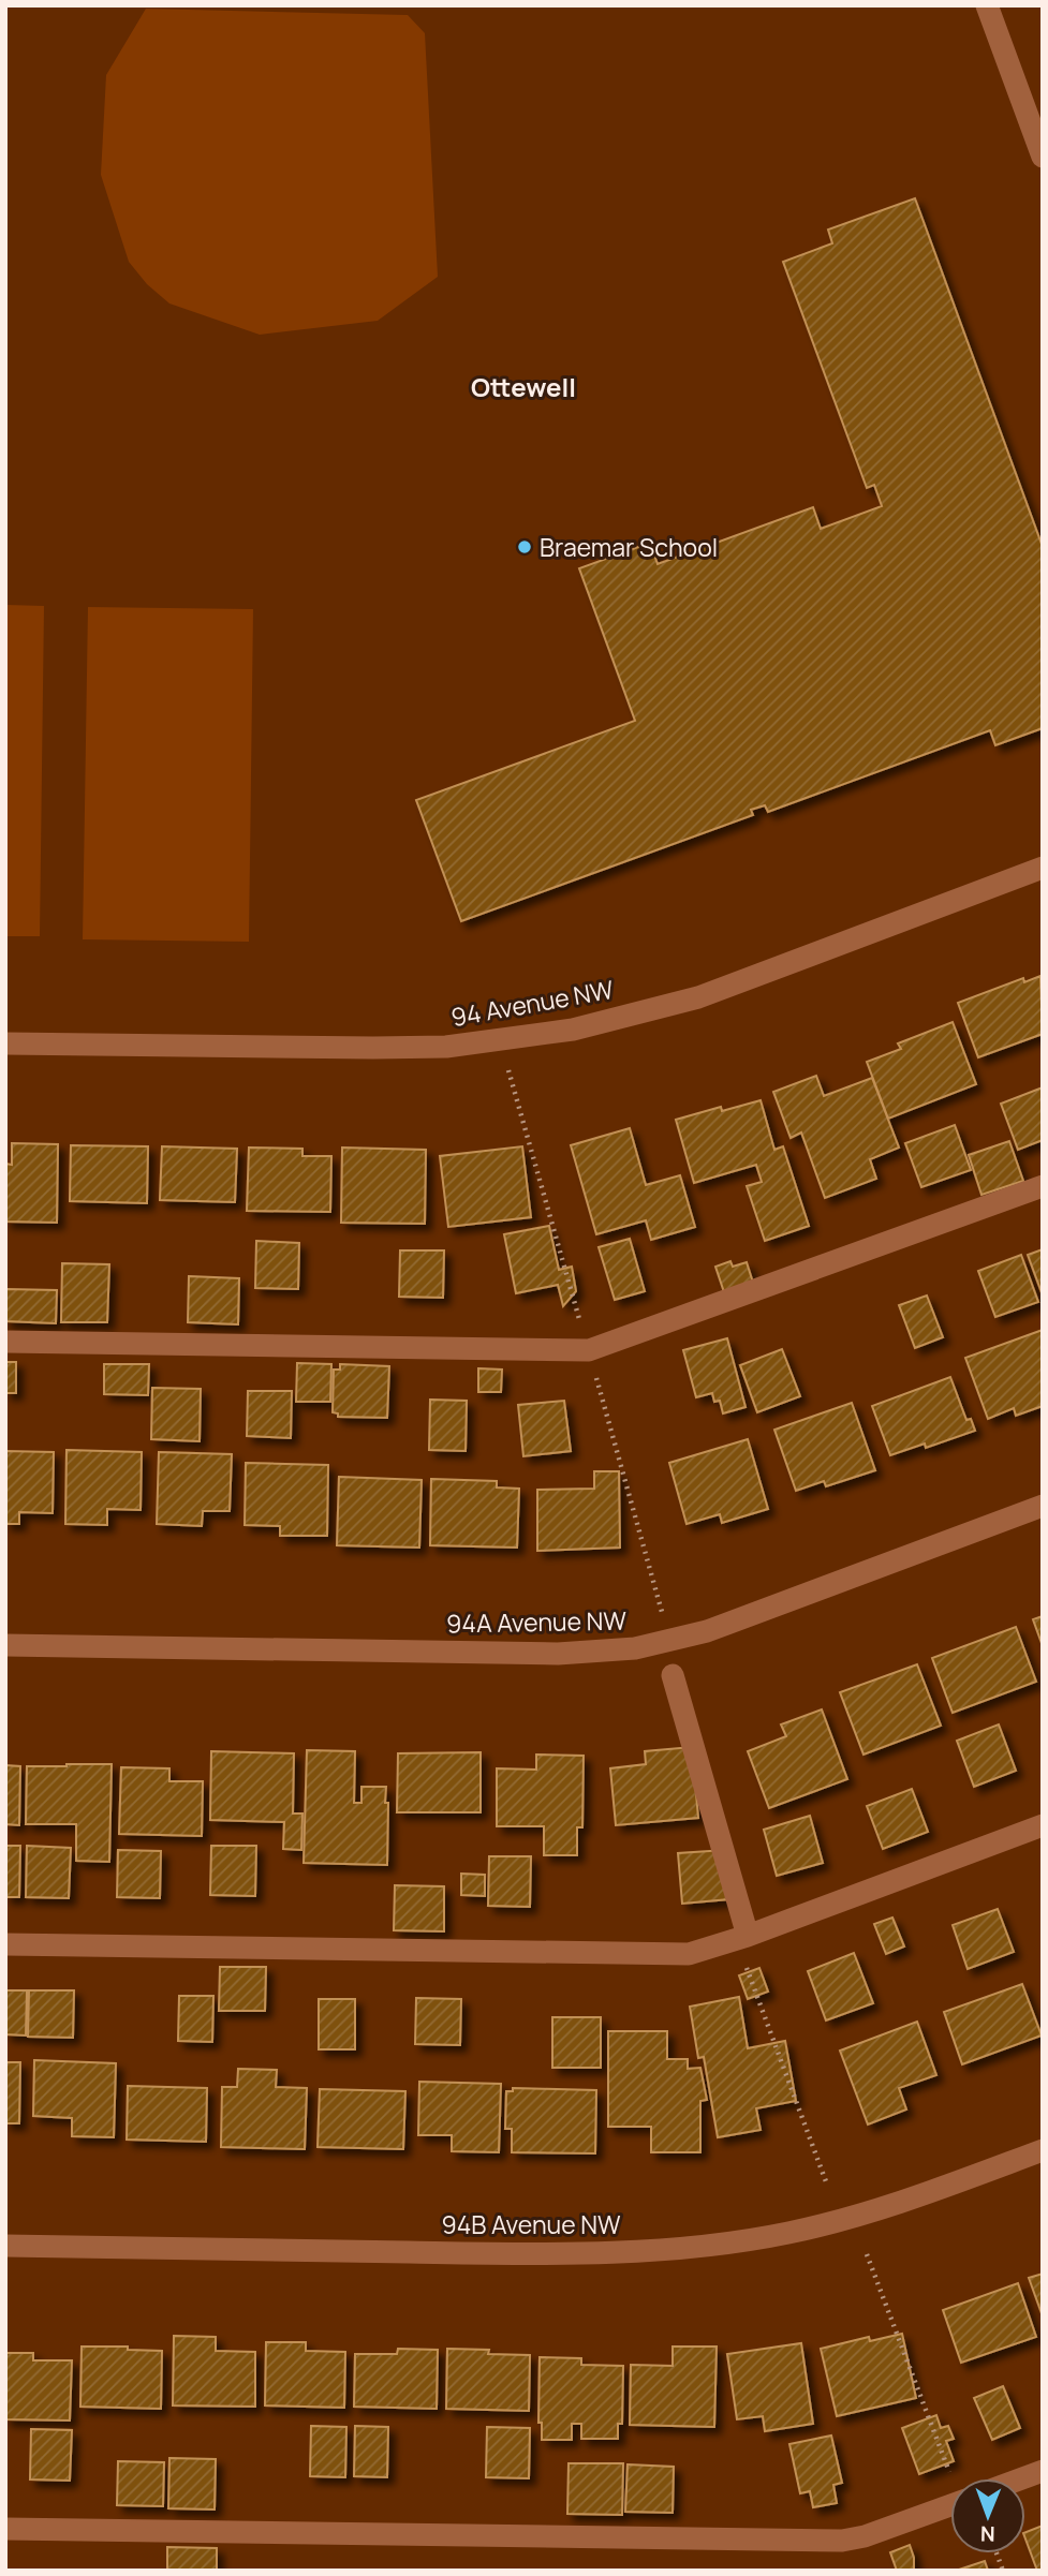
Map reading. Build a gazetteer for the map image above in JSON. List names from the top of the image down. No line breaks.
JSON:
{"streets":{"street":["94 Avenue NW","94A Avenue NW","94B Avenue NW"]},"districts":["Ottewell"],"places":["Braemar School"],"north":"bottom"}
